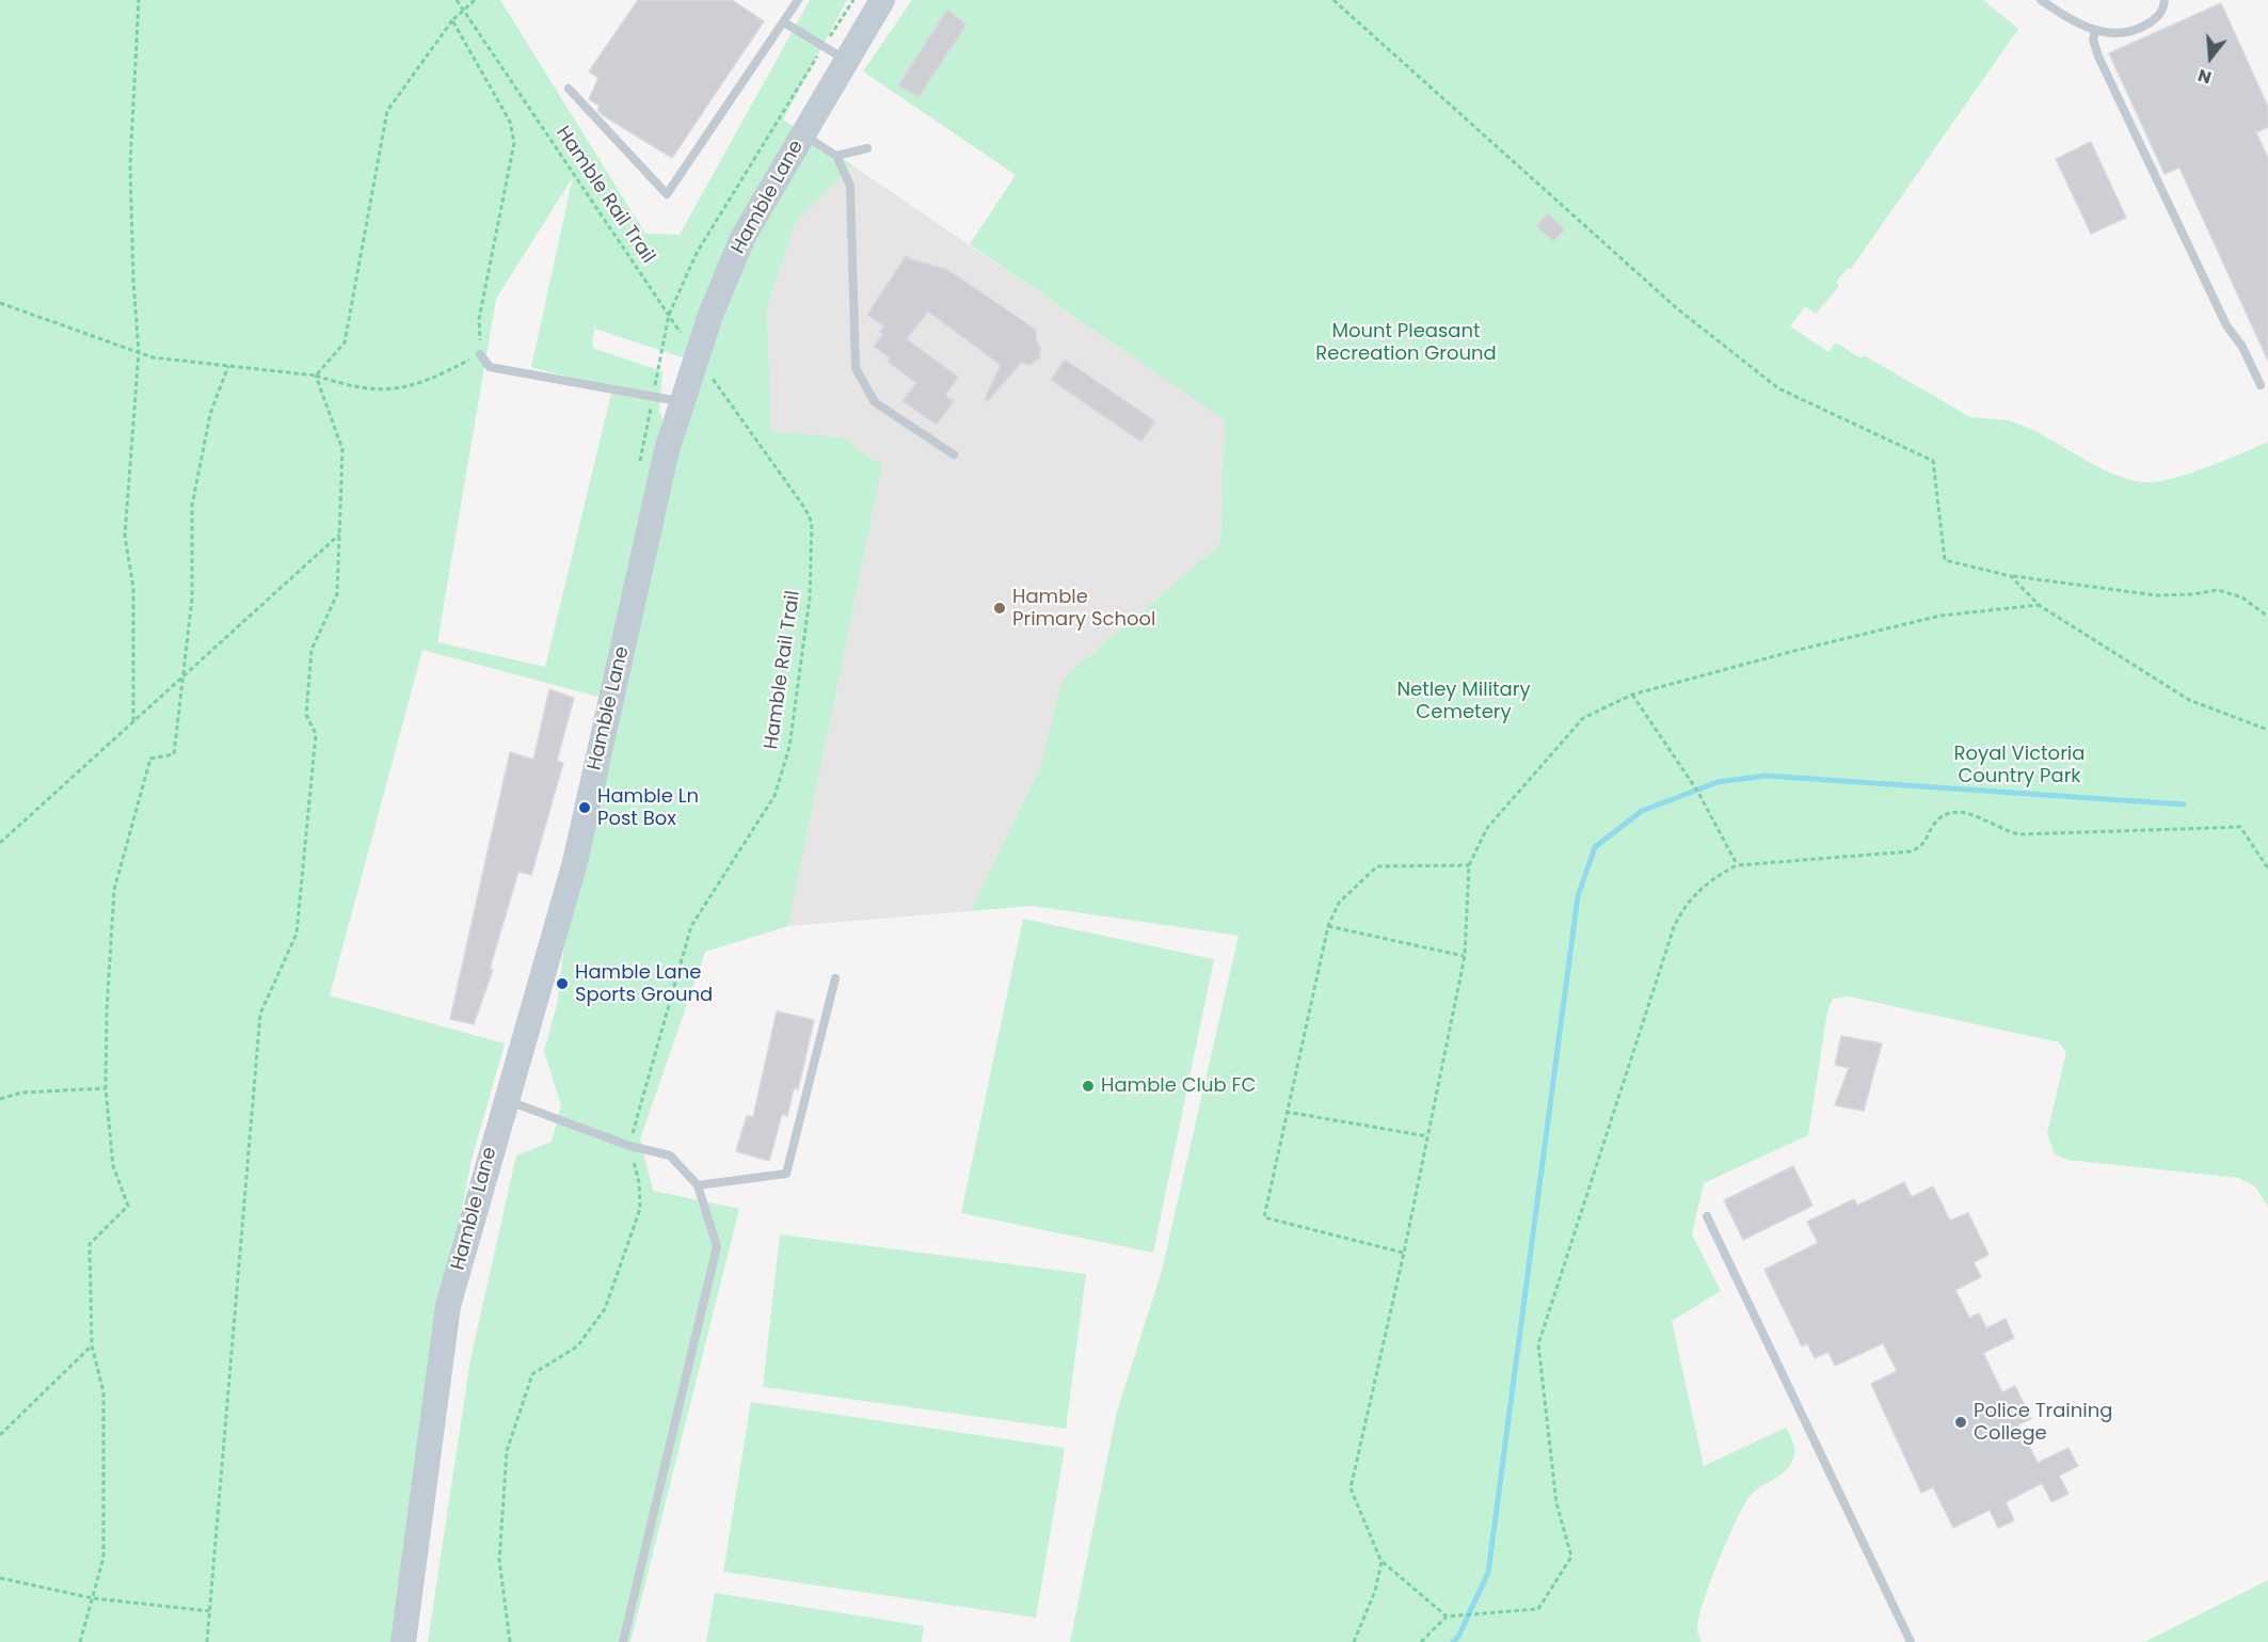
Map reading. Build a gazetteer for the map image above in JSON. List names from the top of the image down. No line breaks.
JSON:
{"streets":{"main road":["Hamble Lane"],"path":["Hamble Rail Trail"]},"crossings":[["Hamble Rail Trail","Hamble Lane"]],"parks":["Mount Pleasant Recreation Ground","Netley Military Cemetery","Royal Victoria Country Park"],"places":["Hamble Primary School","Hamble Ln Post Box","Hamble Lane Sports Ground","Hamble Club FC","Police Training College"],"north":"bottom"}
